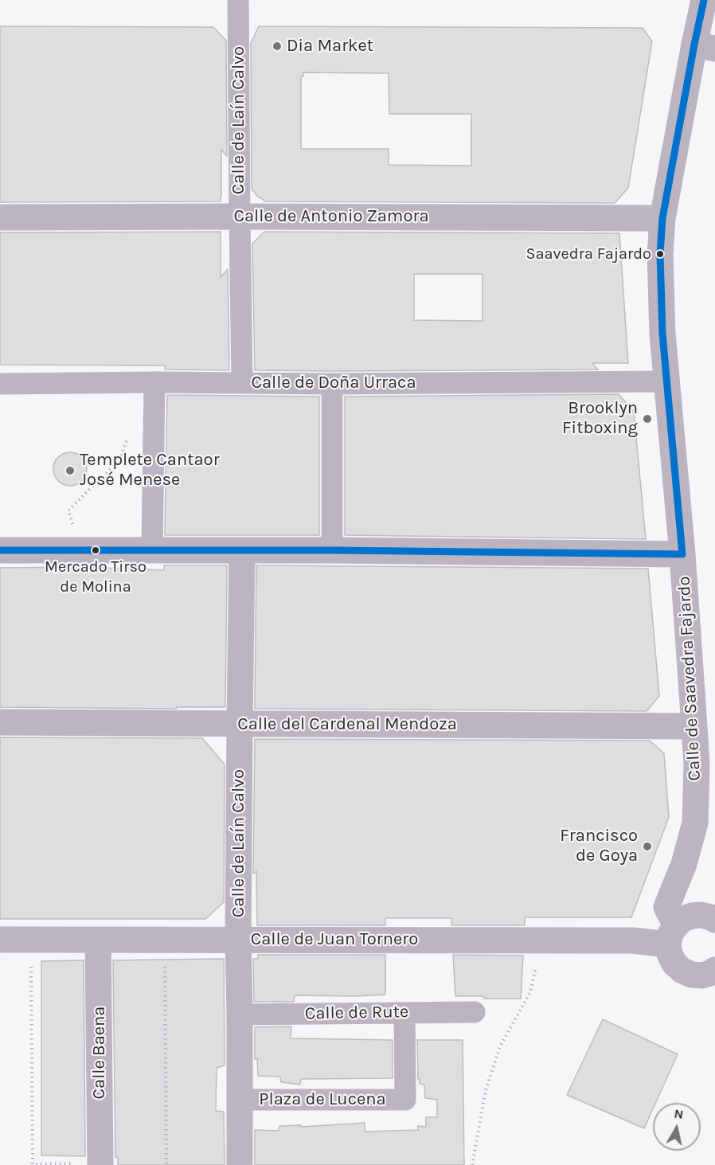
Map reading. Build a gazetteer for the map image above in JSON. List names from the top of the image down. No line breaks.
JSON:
{"streets":{"street":["Calle de Laín Calvo","Calle de Antonio Zamora","Calle de Doña Urraca","Calle de Saavedra Fajardo","Calle del Cardenal Mendoza","Calle de Juan Tornero","Calle de Rute","Calle Baena","Plaza de Lucena"]},"crossings":[["Calle de Laín Calvo","Calle de Antonio Zamora"],["Calle de Laín Calvo","Calle de Doña Urraca"],["Calle de Laín Calvo","Calle del Cardenal Mendoza"],["Calle de Laín Calvo","Calle de Juan Tornero"],["Calle de Laín Calvo","Calle de Rute"],["Calle de Laín Calvo","Plaza de Lucena"],["Calle de Antonio Zamora","Calle de Saavedra Fajardo"],["Calle de Doña Urraca","Calle de Saavedra Fajardo"],["Calle de Saavedra Fajardo","Calle del Cardenal Mendoza"],["Calle de Saavedra Fajardo","Calle de Juan Tornero"],["Calle de Juan Tornero","Calle Baena"],["Calle de Rute","Plaza de Lucena"]],"places":["Dia Market","Saavedra Fajardo","Brooklyn Fitboxing","Templete Cantaor José Menese","Mercado Tirso de Molina","Francisco de Goya"],"north":"top"}
